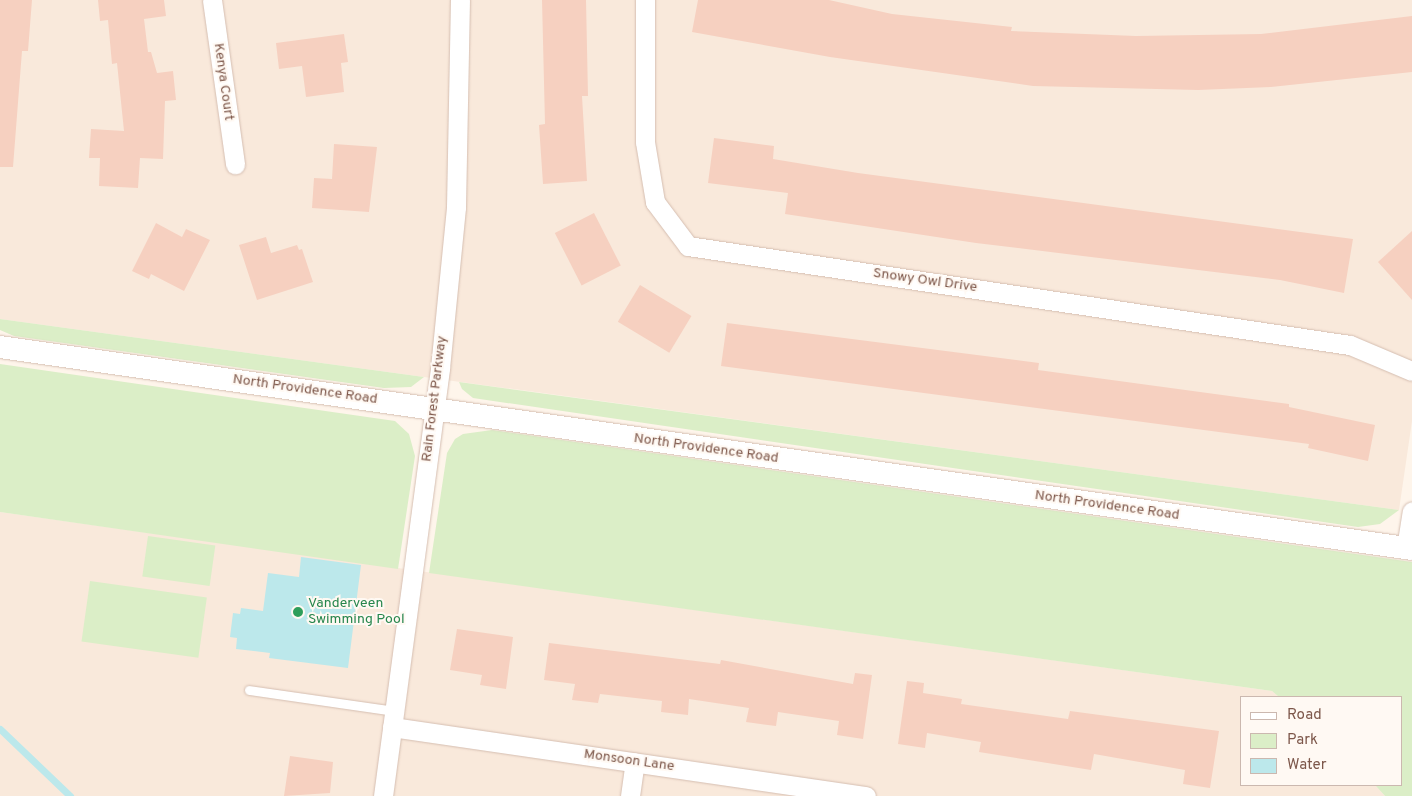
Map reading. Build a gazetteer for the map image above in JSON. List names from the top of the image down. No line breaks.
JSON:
{"streets":{"street":["Kenya Court","Snowy Owl Drive","North Providence Road","Rain Forest Parkway","Monsoon Lane"]},"crossings":[["North Providence Road","Rain Forest Parkway"],["Rain Forest Parkway","Monsoon Lane"]],"places":["Vanderveen Swimming Pool"],"legend":["Road","Park","Water"]}
